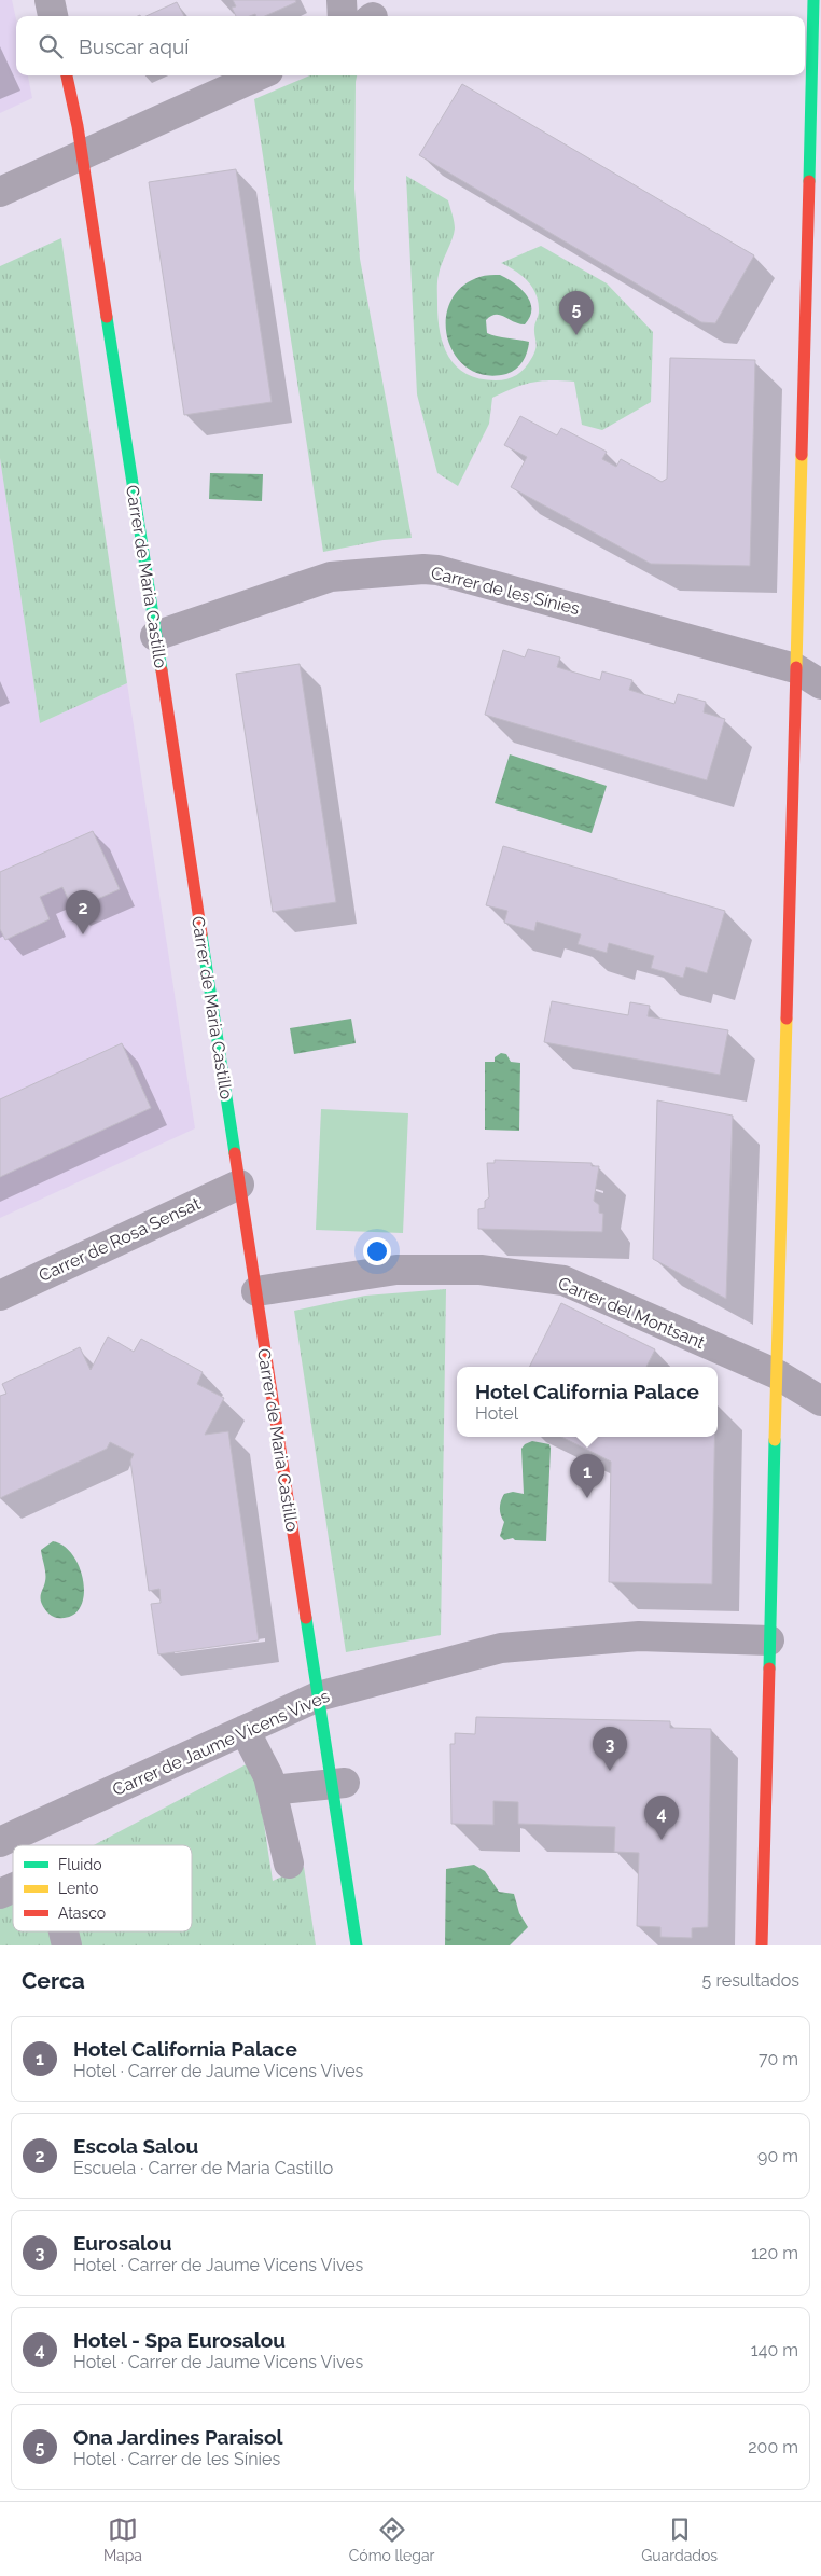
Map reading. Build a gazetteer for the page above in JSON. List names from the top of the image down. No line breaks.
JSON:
{"streets":{"street":["Carrer de Maria Castillo","Carrer de les Sínies","Carrer de Rosa Sensat","Carrer del Montsant","Carrer de Jaume Vicens Vives"]},"crossings":[["Carrer de Maria Castillo","Carrer de les Sínies"],["Carrer de Maria Castillo","Carrer de Rosa Sensat"],["Carrer de Maria Castillo","Carrer del Montsant"],["Carrer de Maria Castillo","Carrer de Jaume Vicens Vives"]],"legend":["Fluido","Lento","Atasco"],"page":{"search":"Buscar aquí","pins":["5","2","1","3","4"],"popup":["Hotel California Palace","Hotel"],"heading":["Cerca","5 resultados"],"list":[{"mark":"1","name":"Hotel California Palace","note":"Hotel · Carrer de Jaume Vicens Vives","value":"70 m"},{"mark":"2","name":"Escola Salou","note":"Escuela · Carrer de Maria Castillo","value":"90 m"},{"mark":"3","name":"Eurosalou","note":"Hotel · Carrer de Jaume Vicens Vives","value":"120 m"},{"mark":"4","name":"Hotel - Spa Eurosalou","note":"Hotel · Carrer de Jaume Vicens Vives","value":"140 m"},{"mark":"5","name":"Ona Jardines Paraisol","note":"Hotel · Carrer de les Sínies","value":"200 m"}],"nav":["Mapa","Cómo llegar","Guardados"]}}
